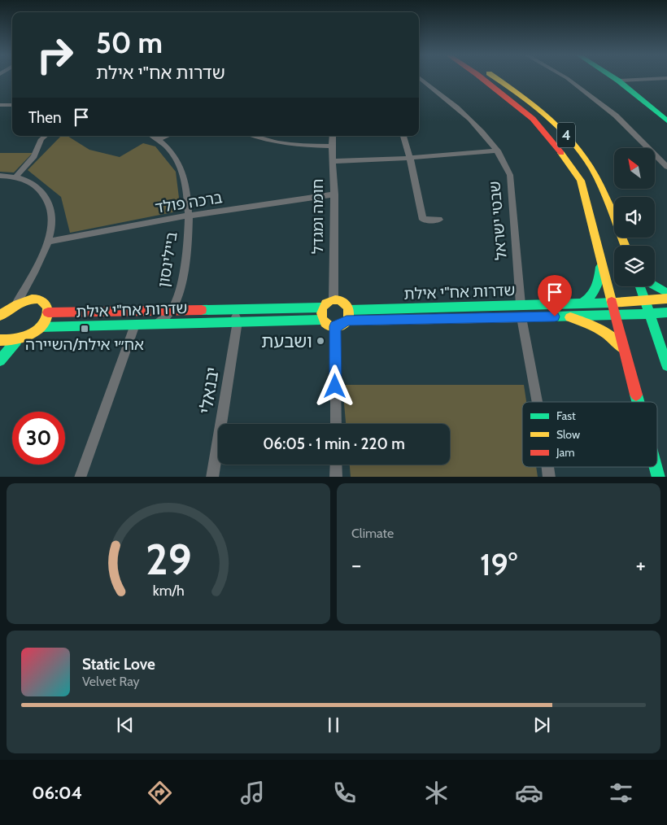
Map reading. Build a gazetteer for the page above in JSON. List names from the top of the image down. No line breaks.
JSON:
{"streets":{"main road":["4","שדרות אח\"י אילת"],"street":["ברכה פולד","חומה ומגדל","שבטי ישראל","ביילינסון","יבנאלי"]},"crossings":[["4","שדרות אח\"י אילת"],["ברכה פולד","חומה ומגדל"],["ברכה פולד","ביילינסון"],["חומה ומגדל","שדרות אח\"י אילת"],["שבטי ישראל","שדרות אח\"י אילת"],["ביילינסון","שדרות אח\"י אילת"],["שדרות אח\"י אילת","יבנאלי"]],"places":{"transit":["אח״י אילת/השיירה"],"other":["ושבעת"]},"legend":["Fast","Slow","Jam"],"north":"top left","page":{"turn":["50 m","שדרות אח\"י אילת"],"then":"Then","limit":"30","trip":"06:05 · 1 min · 220 m","tile":"Climate","heat":["−","19°","+"],"song":["Static Love","Velvet Ray"],"tabs":"06:04","gauge":["29","km/h"]}}
